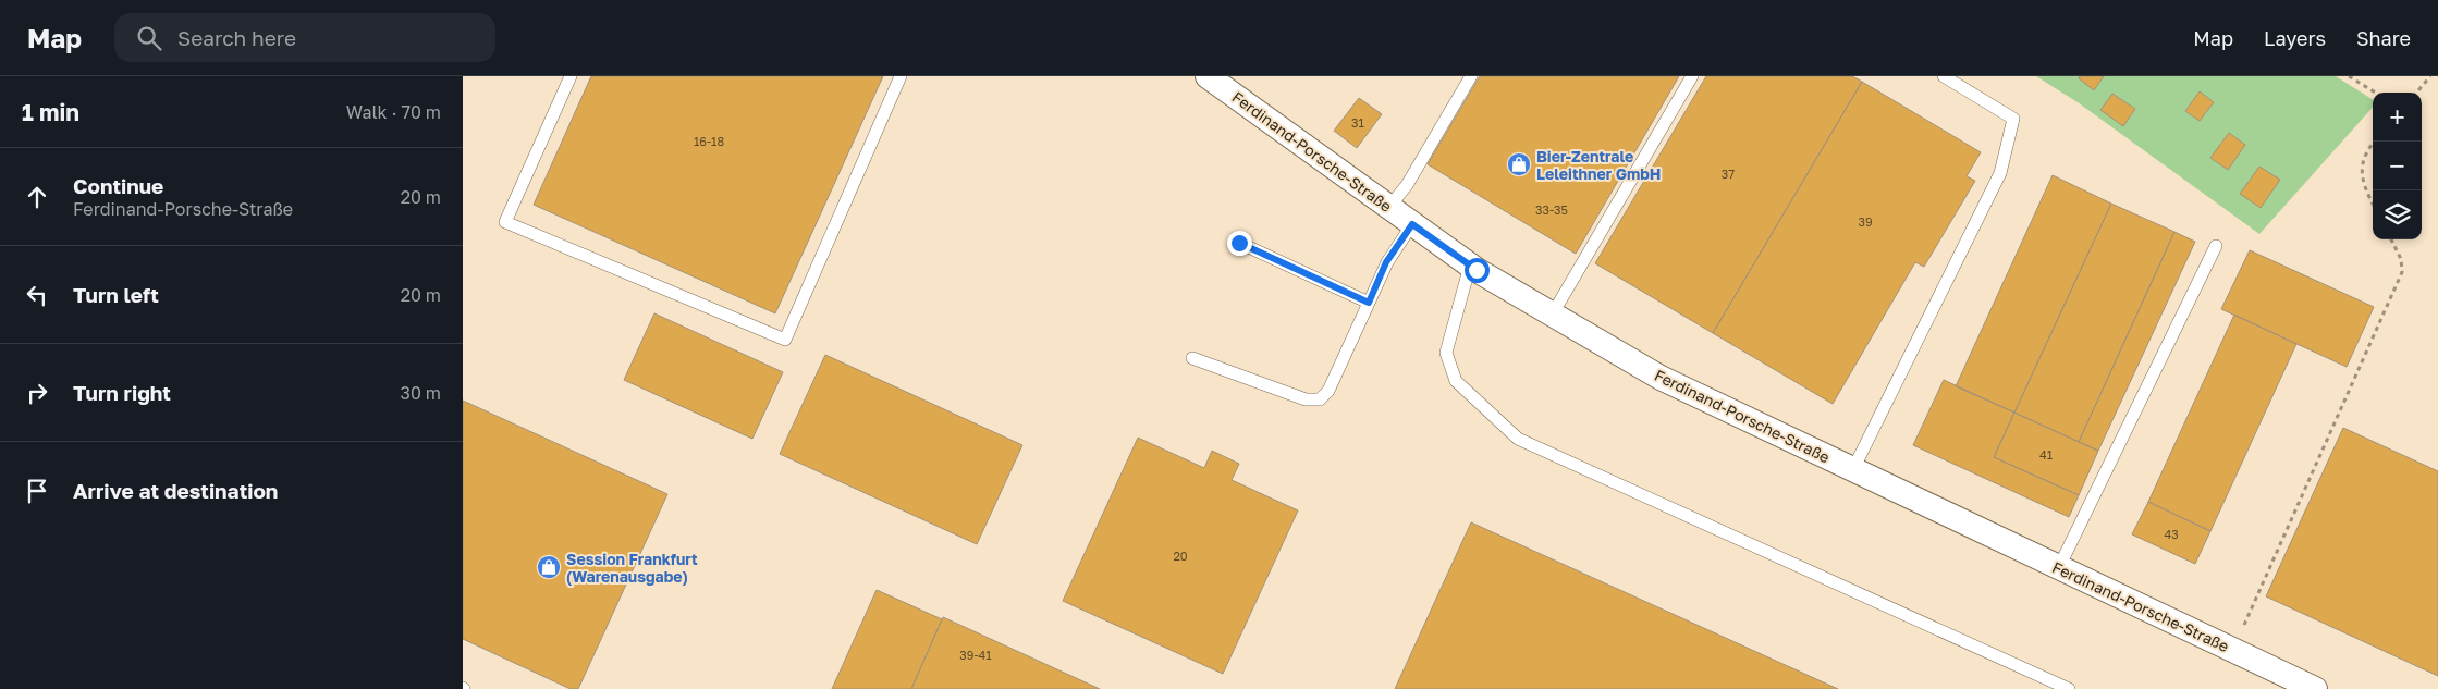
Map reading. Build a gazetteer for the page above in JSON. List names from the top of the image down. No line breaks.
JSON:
{"streets":{"street":["Ferdinand-Porsche-Straße"]},"places":{"shop":["Bier-Zentrale Leleithner GmbH","Session Frankfurt (Warenausgabe)"]},"house_numbers":["31","16-18","37","33-35","39","41","43","20","39-41"],"page":{"header":"Map","search":"Search here","nav":["Map","Layers","Share"],"heading":["1 min","Walk · 70 m"],"map_buttons":["+","−"],"list":[["Continue","Ferdinand-Porsche-Straße","20 m"],["Turn left","20 m"],["Turn right","30 m"],"Arrive at destination"]}}
